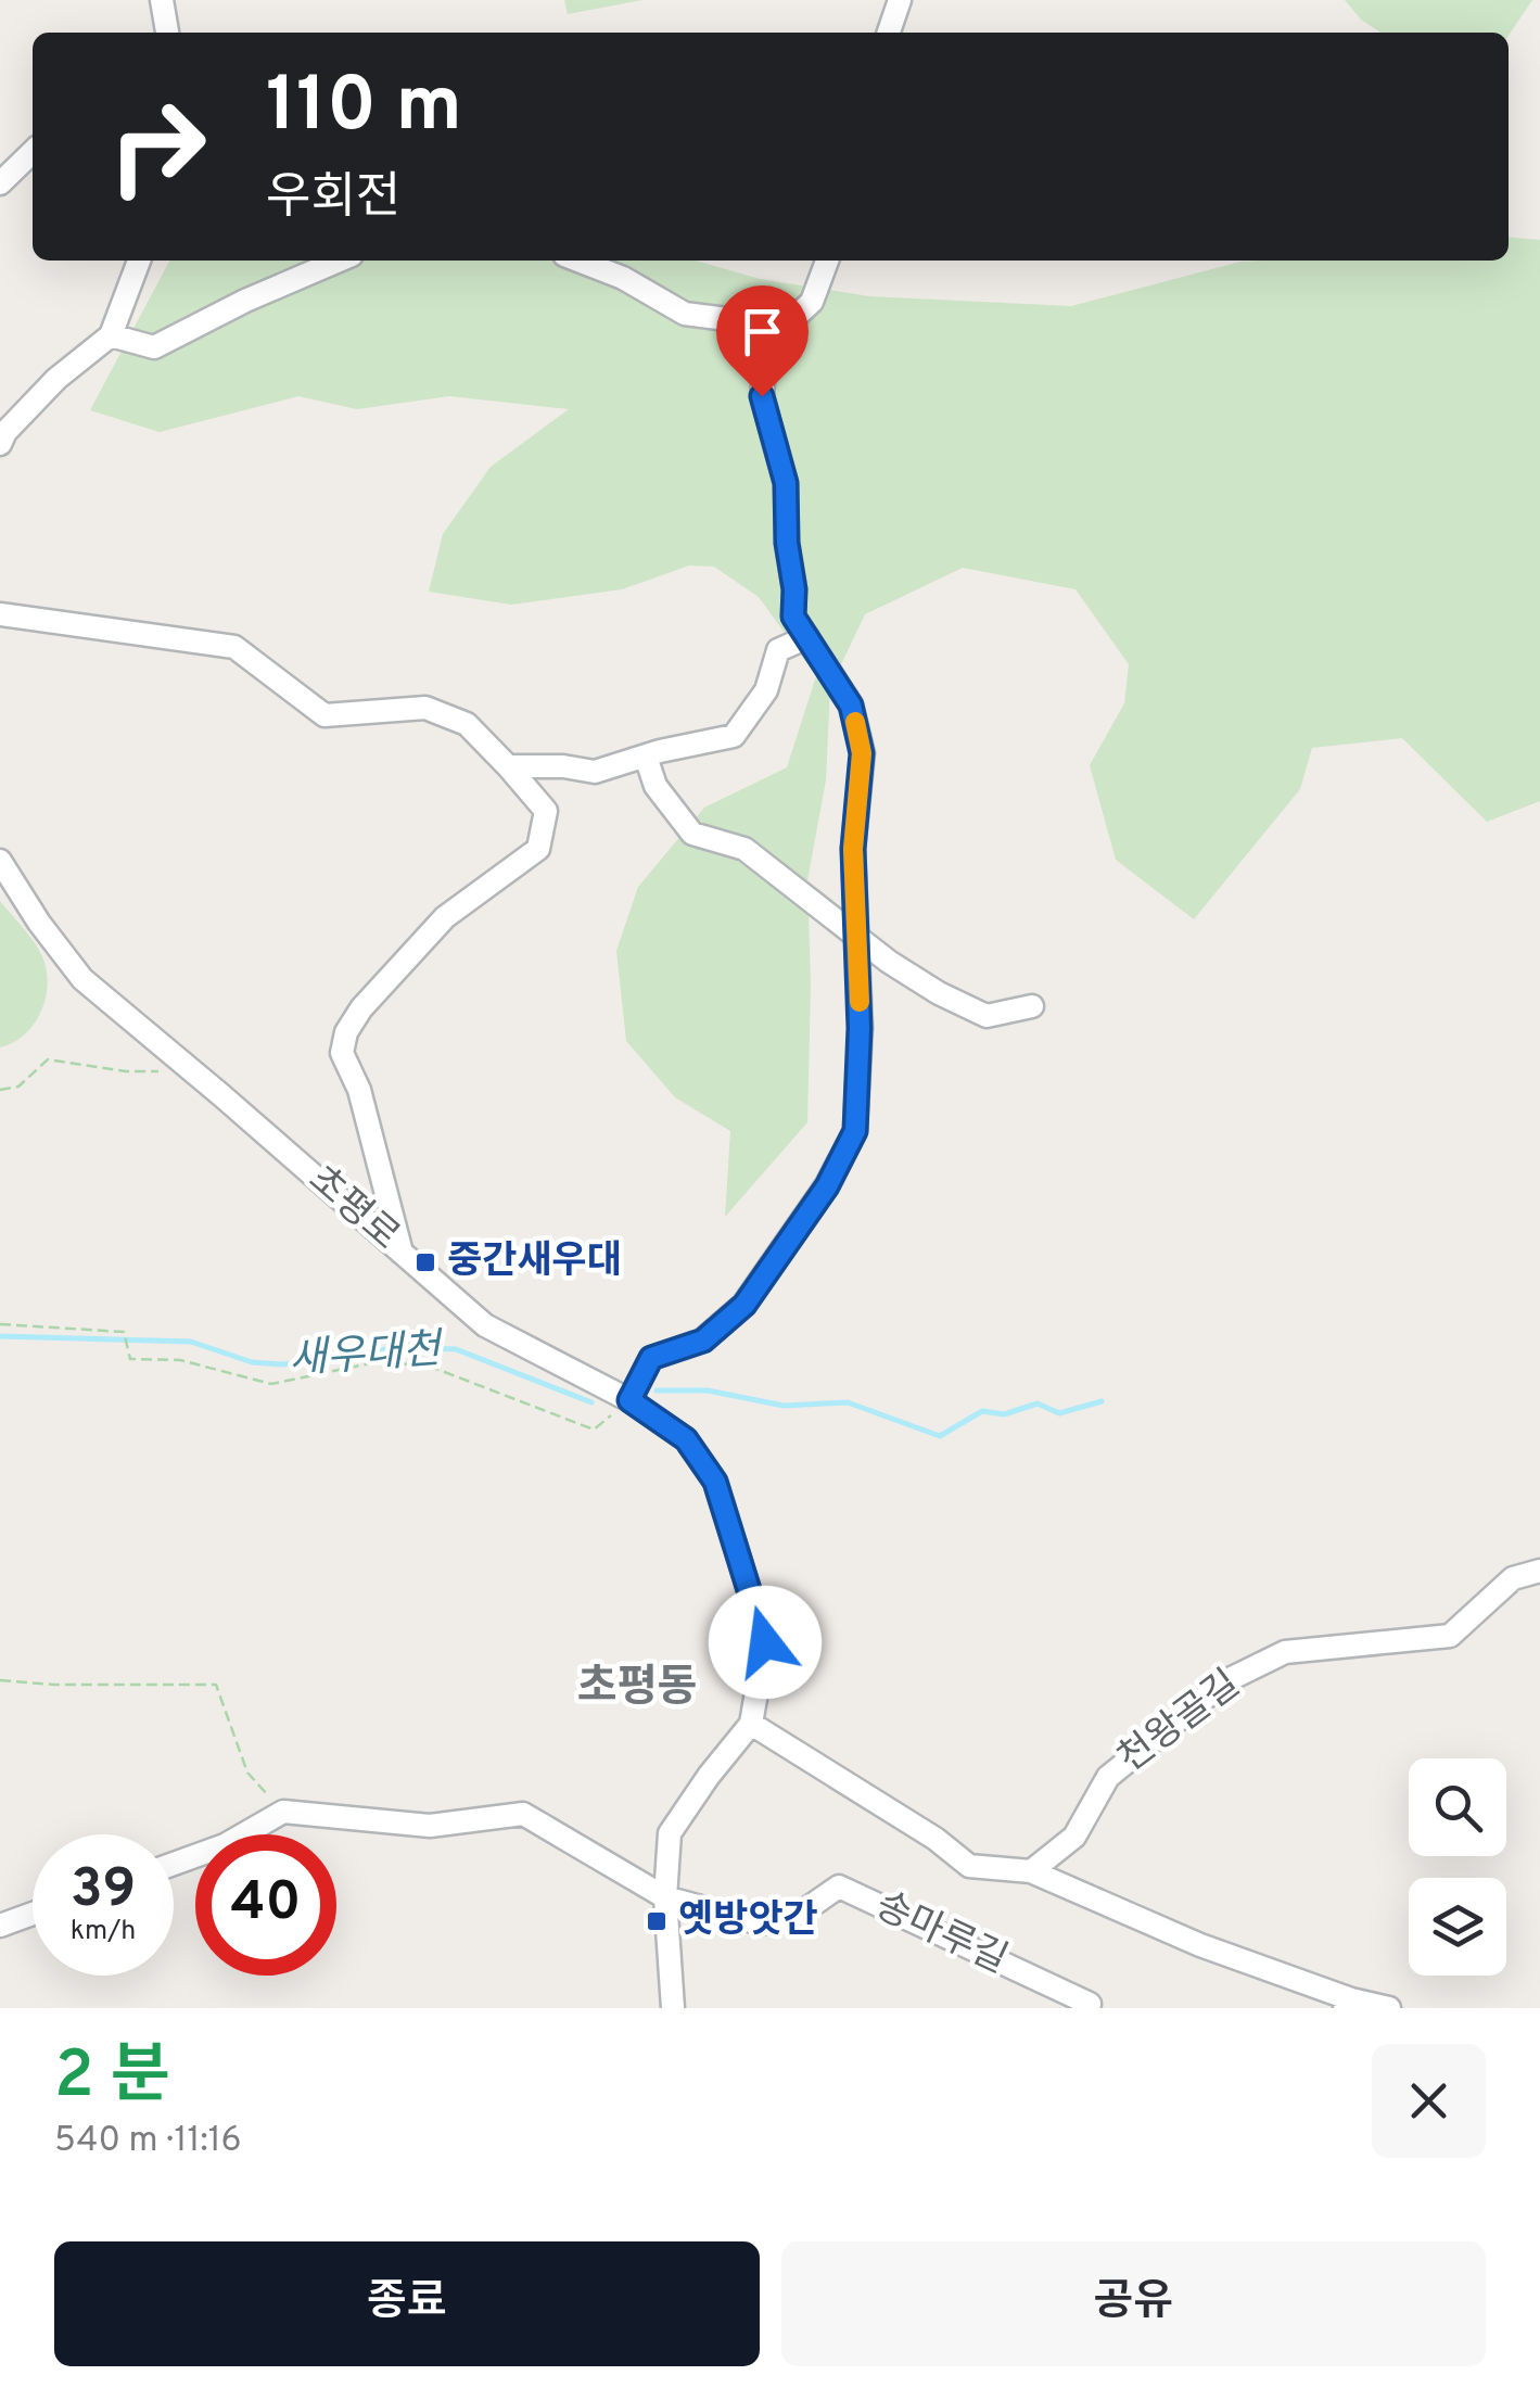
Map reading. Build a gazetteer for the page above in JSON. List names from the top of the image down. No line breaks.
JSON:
{"streets":{"street":["초평로","천왕골길","송마루길"]},"crossings":[["초평로","송마루길"]],"districts":["초평동"],"water":["새우대천"],"places":{"transit":["중간새우대","옛방앗간"]},"page":{"turn":["110 m","우회전"],"speed":"39 km/h","limit":"40","heading":["2 분","540 m · 11:16"],"buttons":["종료","공유"]}}
